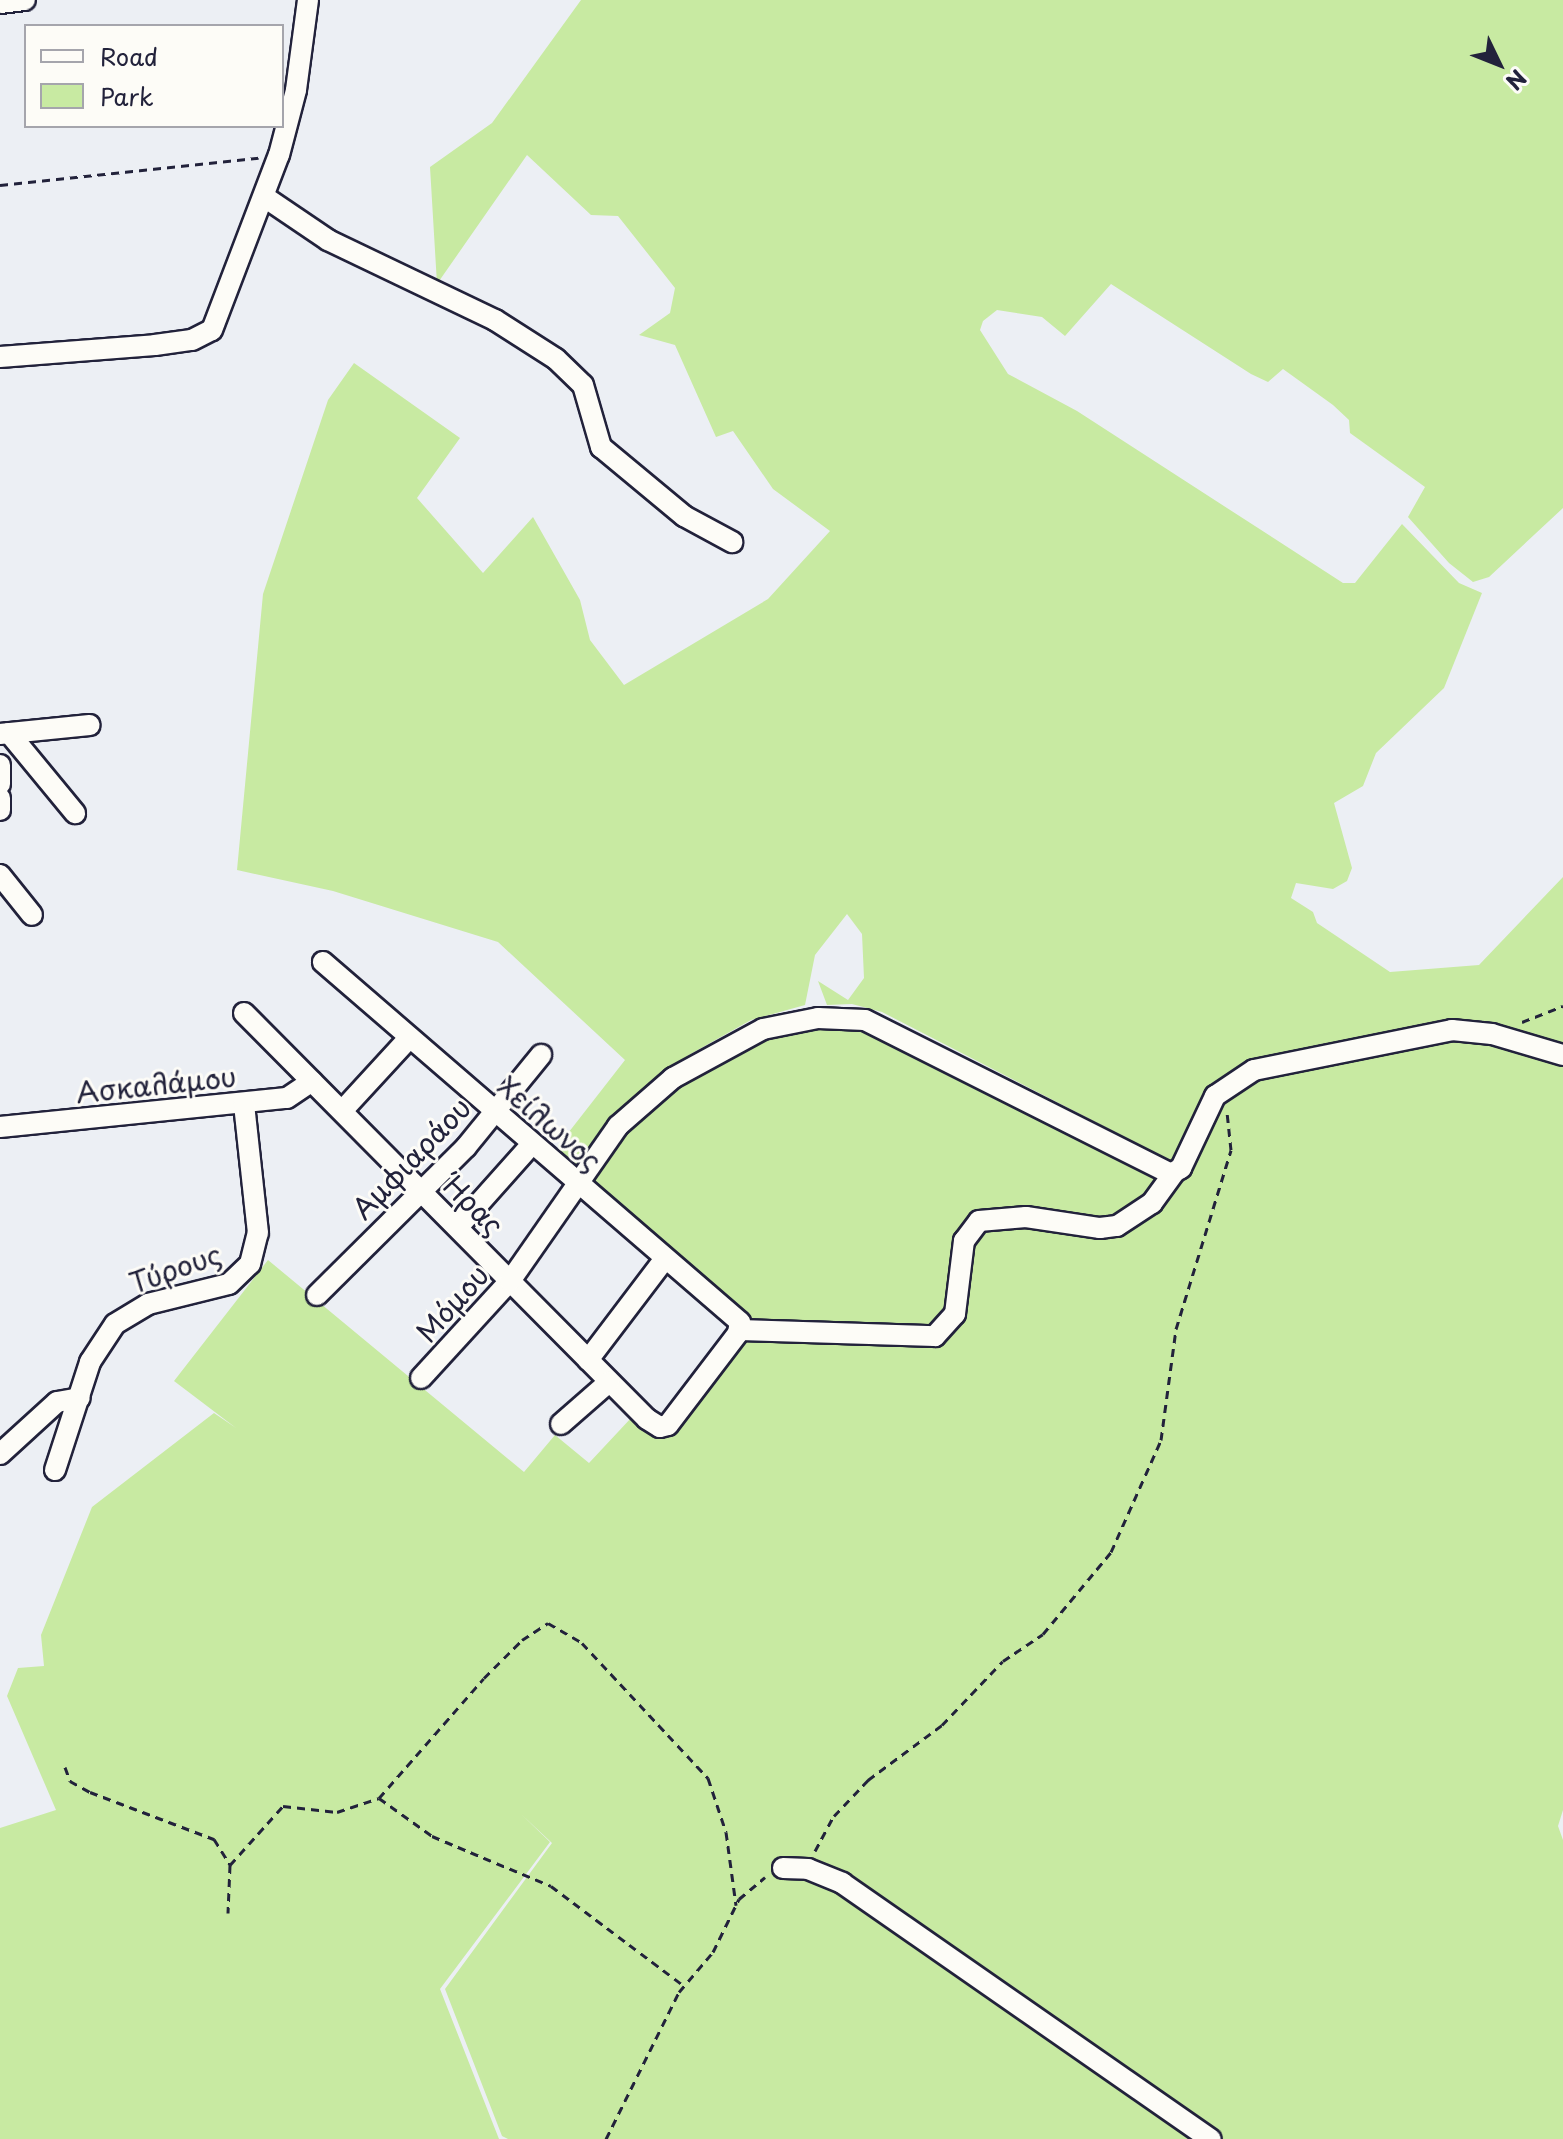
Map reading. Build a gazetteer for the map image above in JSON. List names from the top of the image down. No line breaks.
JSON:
{"streets":{"street":["Ασκαλάμου","Χείλωνος","Αμφιαράου","Ήρας","Τύρους","Μόμου"]},"crossings":[["Ασκαλάμου","Ήρας"],["Ασκαλάμου","Τύρους"],["Χείλωνος","Αμφιαράου"],["Χείλωνος","Ήρας"],["Χείλωνος","Μόμου"],["Αμφιαράου","Ήρας"],["Ήρας","Μόμου"]],"legend":["Road","Park"],"north":"bottom right"}
